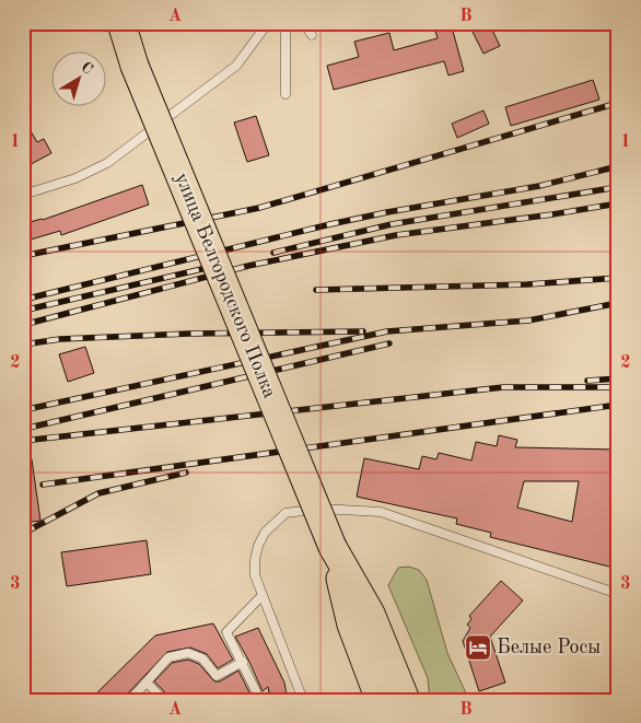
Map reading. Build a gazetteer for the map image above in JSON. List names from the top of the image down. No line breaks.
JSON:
{"streets":{"main road":["улица Белгородского Полка"]},"places":{"hotel":["Белые Росы"]},"north":"top right","grid":{"columns":["A","B"],"rows":["1","2","3"]}}
